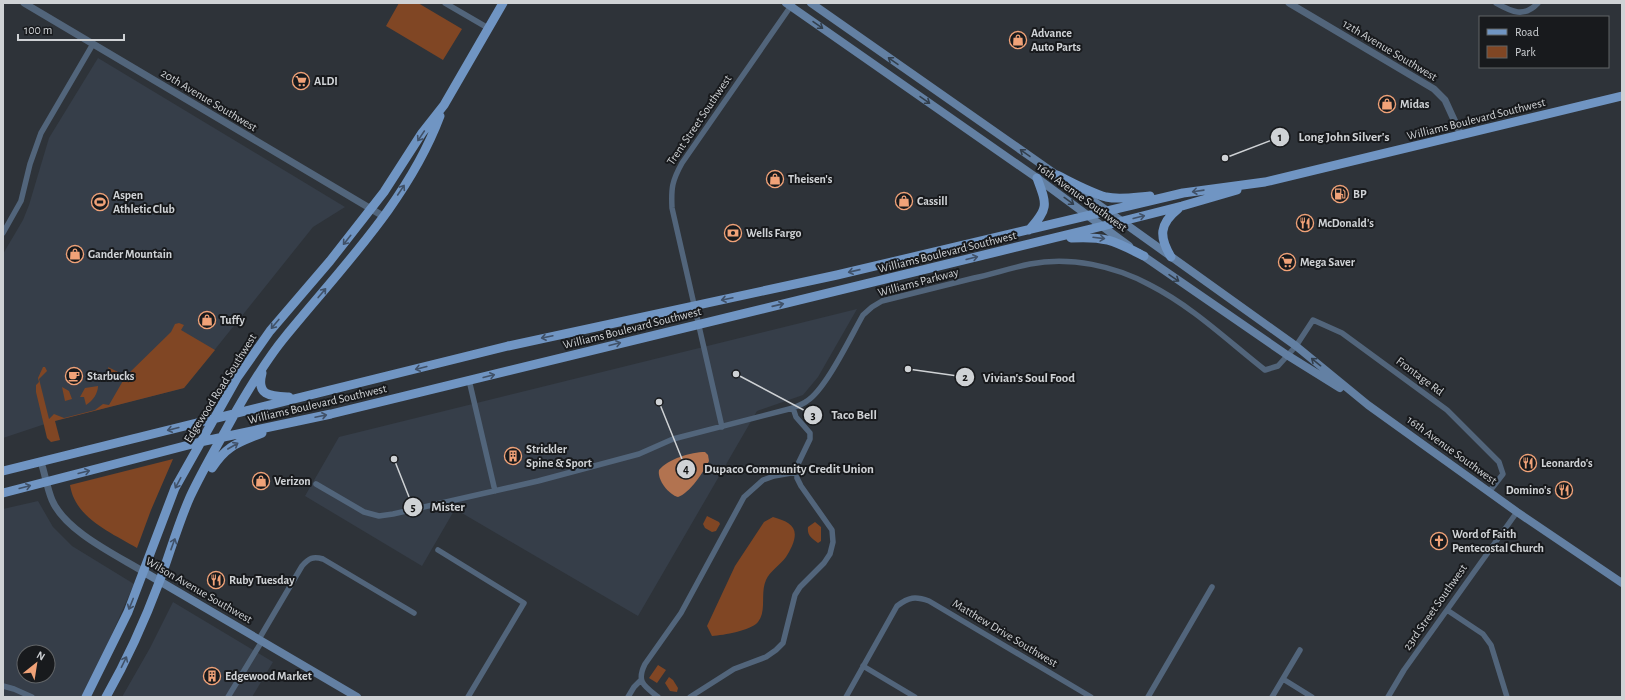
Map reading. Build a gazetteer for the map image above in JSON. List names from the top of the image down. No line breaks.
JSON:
{"streets":{"main road":["Williams Boulevard Southwest","16th Avenue Southwest","Edgewood Road Southwest","Wilson Avenue Southwest"],"street":["12th Avenue Southwest","20th Avenue Southwest","Trent Street Southwest","Williams Parkway","Frontage Rd","23rd Street Southwest","Matthew Drive Southwest"]},"crossings":[["12th Avenue Southwest","Williams Boulevard Southwest"],["20th Avenue Southwest","Edgewood Road Southwest"],["Williams Boulevard Southwest","Trent Street Southwest"],["Williams Boulevard Southwest","16th Avenue Southwest"],["Williams Boulevard Southwest","Edgewood Road Southwest"],["Williams Boulevard Southwest","Wilson Avenue Southwest"],["Trent Street Southwest","16th Avenue Southwest"],["Trent Street Southwest","Williams Parkway"],["16th Avenue Southwest","Williams Parkway"],["16th Avenue Southwest","Frontage Rd"],["16th Avenue Southwest","23rd Street Southwest"],["Williams Parkway","Frontage Rd"],["Edgewood Road Southwest","Wilson Avenue Southwest"]],"places":{"shop":["Advance Auto Parts","Midas","Theisen's","Cassill","Gander Mountain","Tuffy","Verizon"],"supermarket":["ALDI","Mega Saver"],"other":["Long John Silver's","Vivian's Soul Food","Taco Bell","Dupaco Community Credit Union","Mister"],"fuel station":["BP"],"sports":["Aspen Athletic Club"],"restaurant":["McDonald's","Leonardo's","Domino's","Ruby Tuesday"],"bank":["Wells Fargo"],"cafe":["Starbucks"],"building":["Strickler Spine & Sport","Edgewood Market"],"church":["Word of Faith Pentecostal Church"]},"legend":["Road","Park"],"scale_bar":"100 m","north":"top right"}
